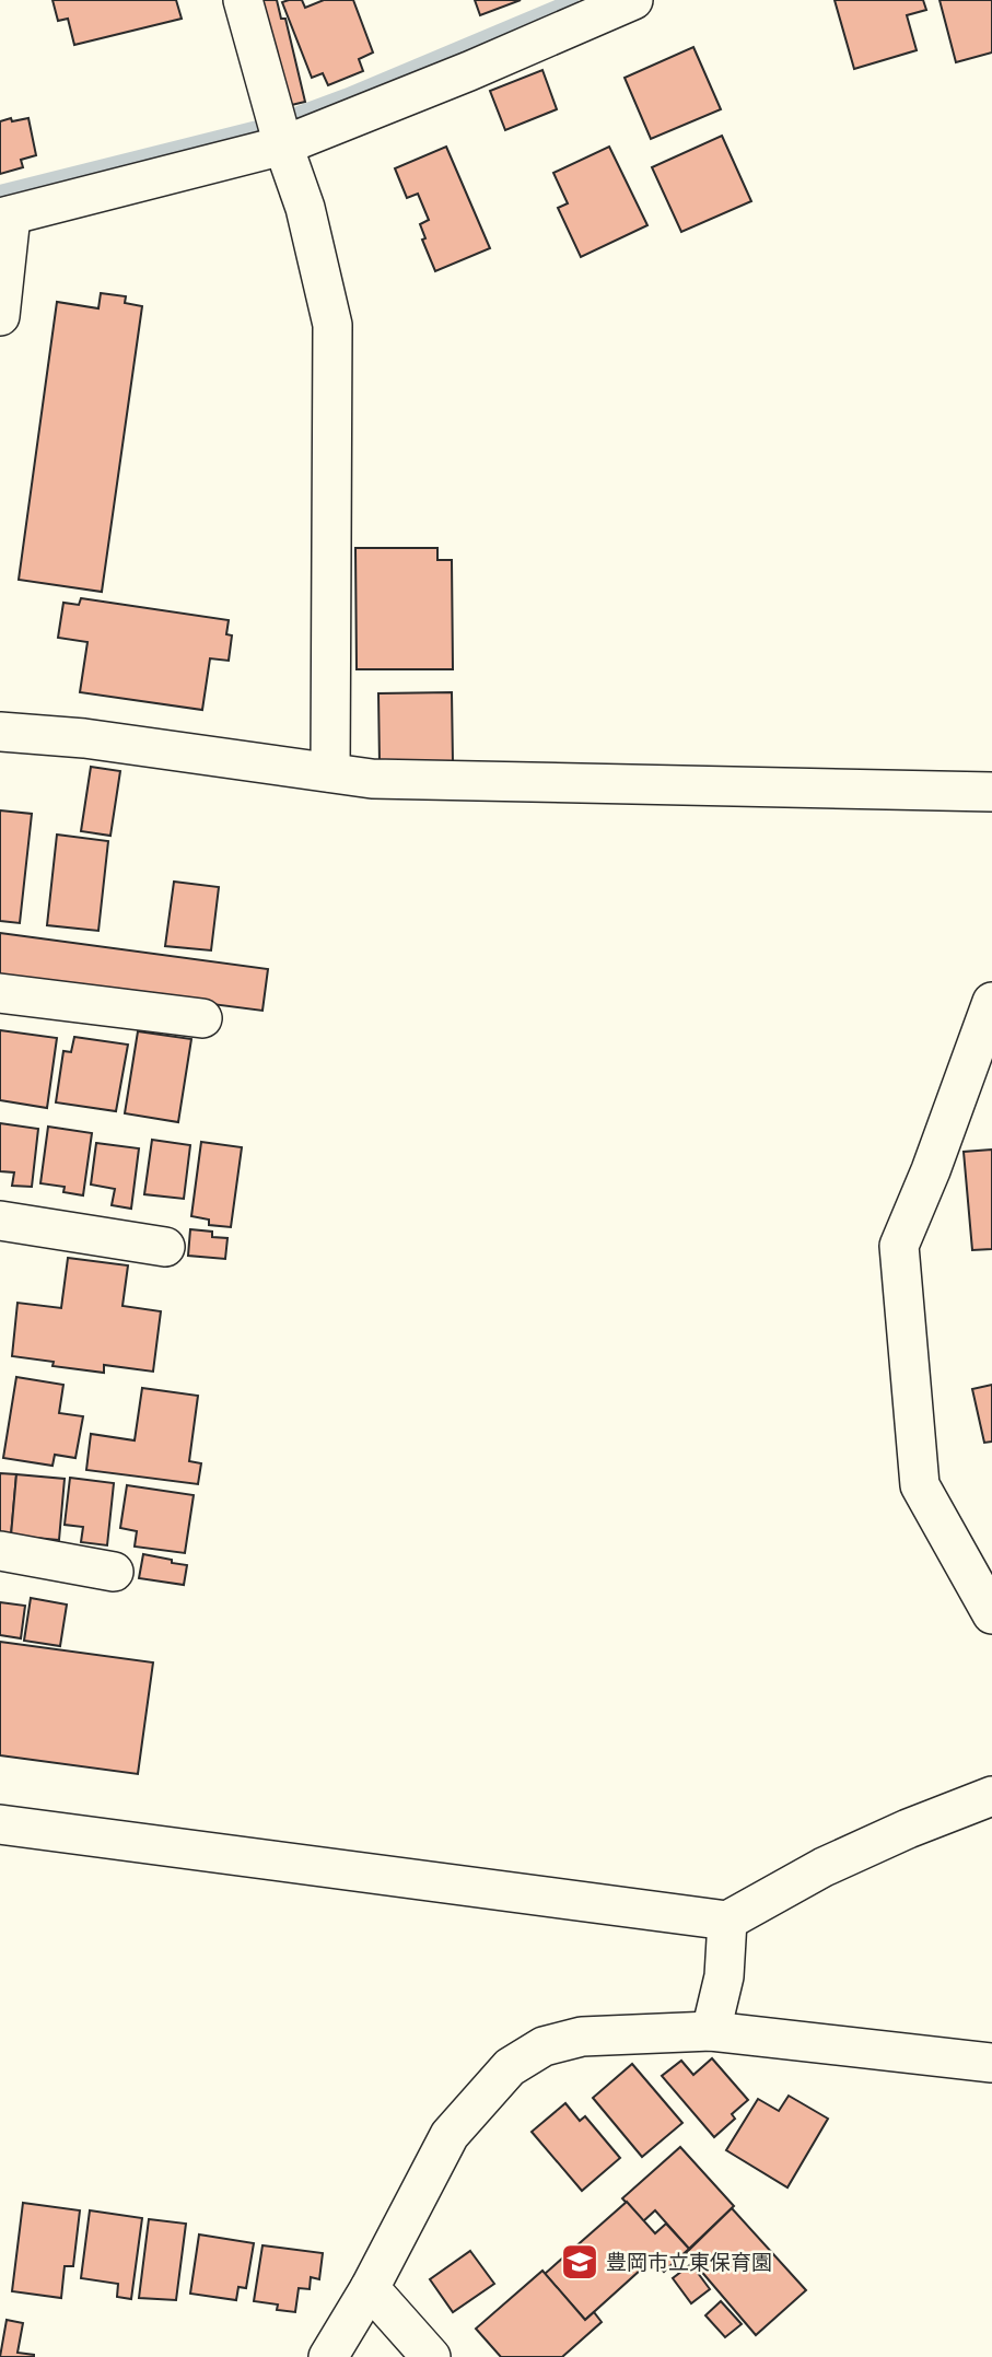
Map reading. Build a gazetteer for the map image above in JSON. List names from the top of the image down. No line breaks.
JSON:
{"places":{"school or university":["豊岡市立東保育園"]}}
